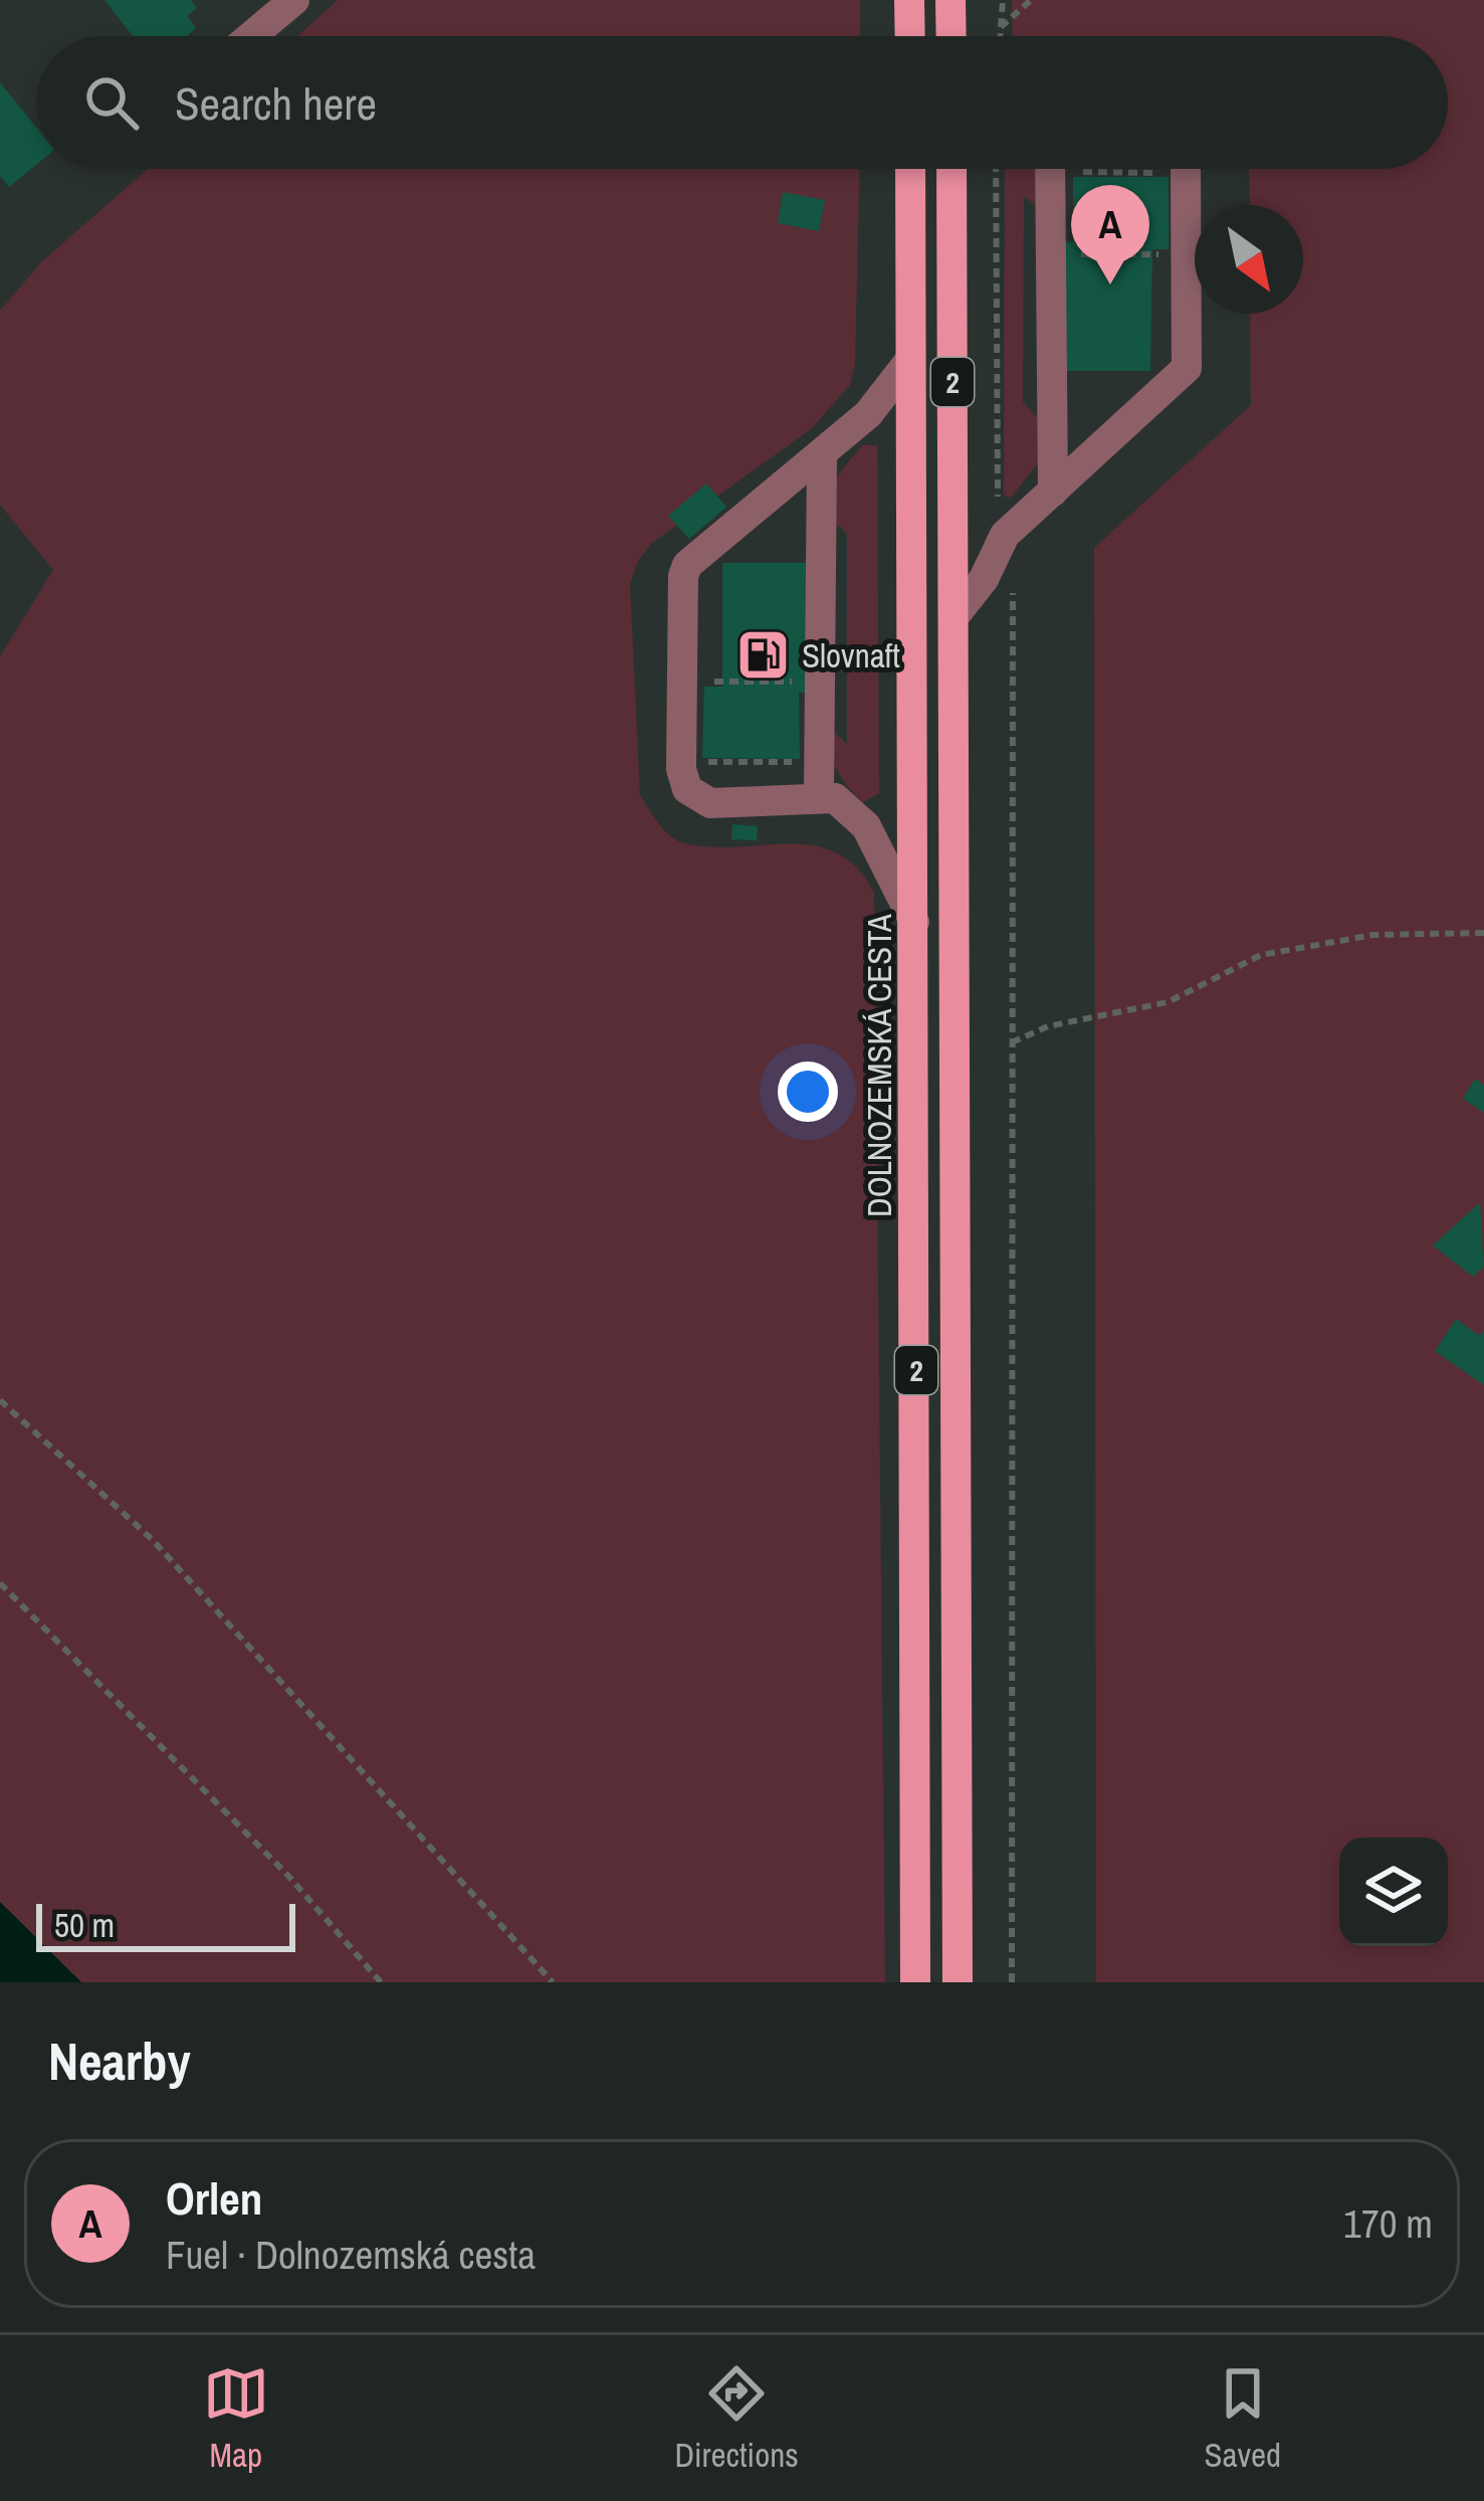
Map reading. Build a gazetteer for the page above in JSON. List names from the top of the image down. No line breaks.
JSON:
{"streets":{"main road":["2","DOLNOZEMSKÁ CESTA"]},"places":{"fuel station":["Slovnaft"]},"scale_bar":"50 m","north":"bottom right","page":{"search":"Search here","pins":"A","scale":"50 m","heading":"Nearby","list":[{"mark":"A","name":"Orlen","note":"Fuel · Dolnozemská cesta","value":"170 m"}],"nav":["Map","Directions","Saved"]}}
